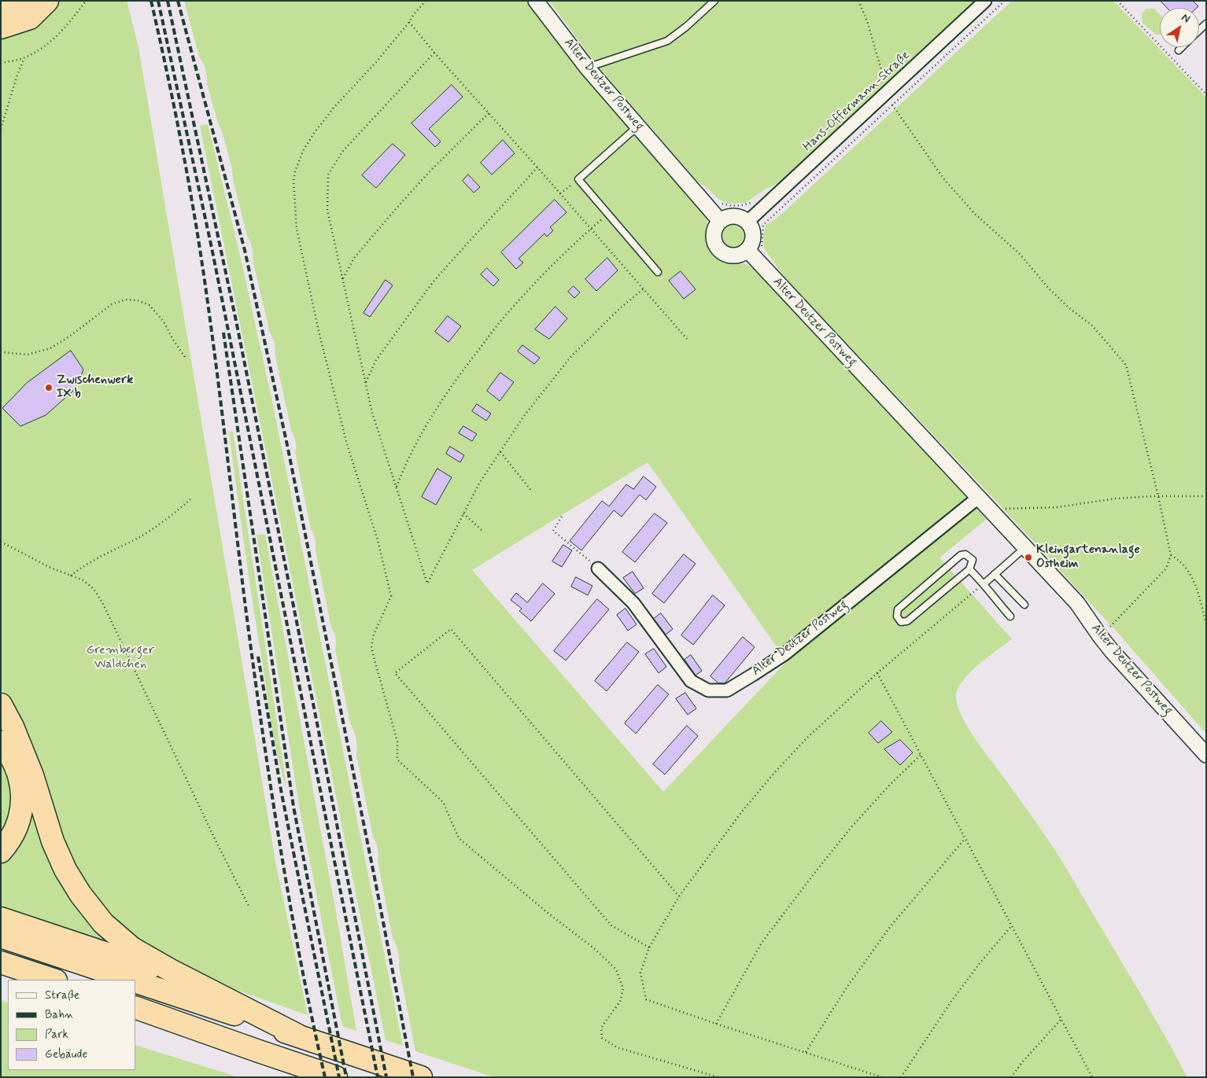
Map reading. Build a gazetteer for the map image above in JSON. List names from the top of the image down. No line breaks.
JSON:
{"streets":{"street":["Alter Deutzer Postweg","Hans-Offermann-Straße"]},"crossings":[["Alter Deutzer Postweg","Hans-Offermann-Straße"]],"parks":["Gremberger Wäldchen"],"places":["Zwischenwerk IX b","Kleingartenanlage Ostheim"],"legend":["Straße","Bahn","Park","Gebäude"],"north":"top right"}
